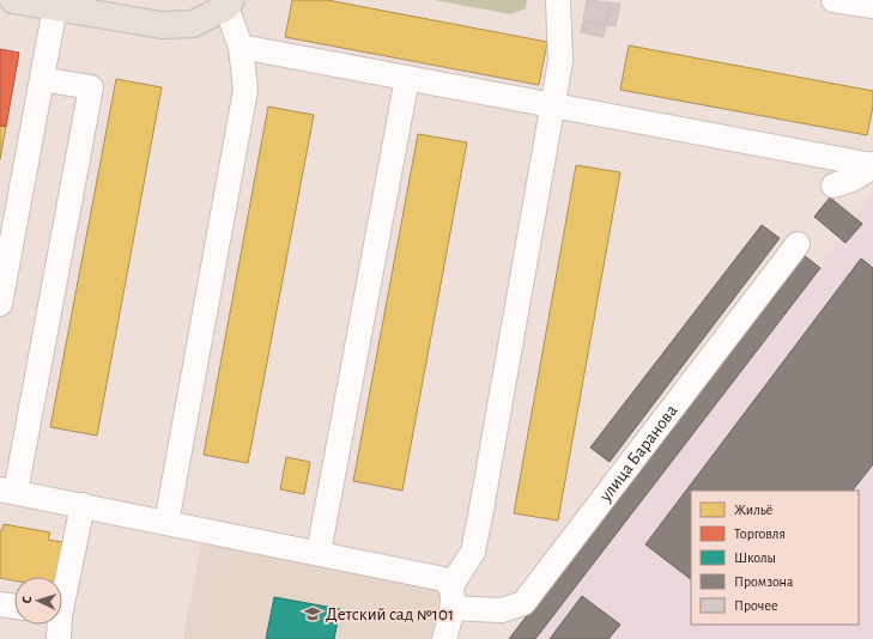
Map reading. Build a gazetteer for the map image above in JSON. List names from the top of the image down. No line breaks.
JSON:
{"streets":{"street":["улица Баранова"]},"places":{"school or university":["Детский сад №101"]},"legend":["Жильё","Торговля","Школы","Промзона","Прочее"],"north":"left"}
